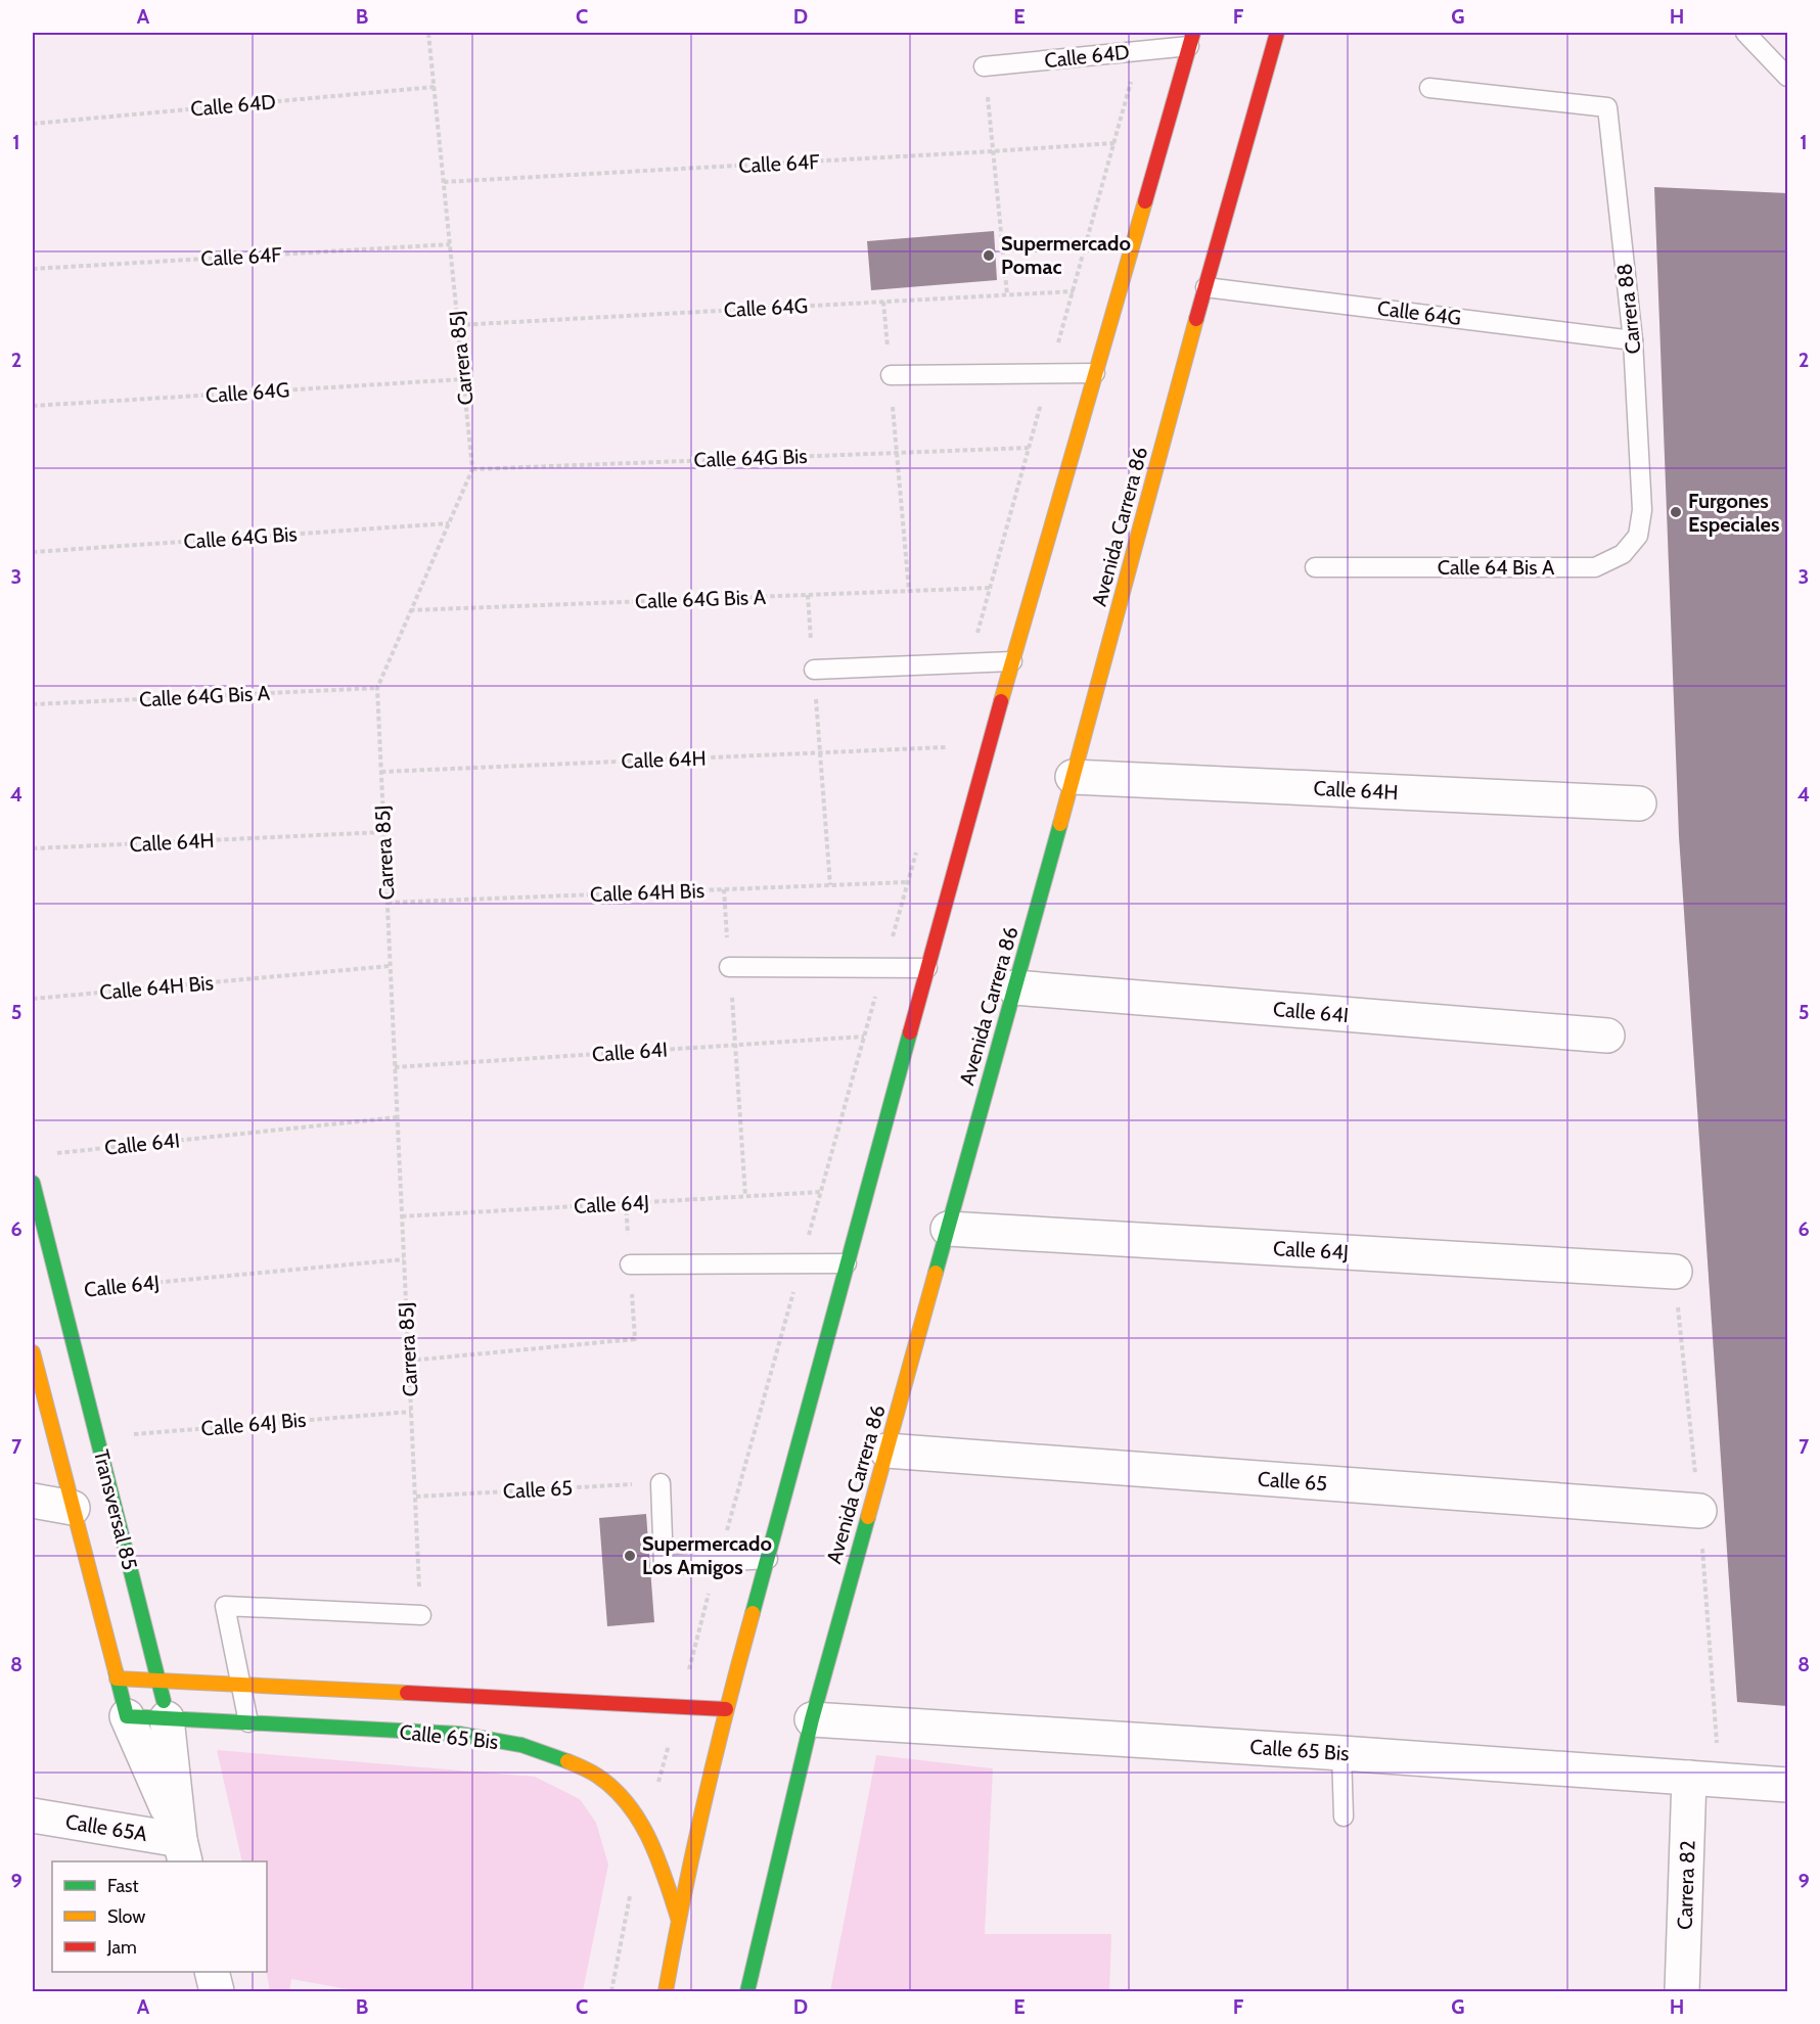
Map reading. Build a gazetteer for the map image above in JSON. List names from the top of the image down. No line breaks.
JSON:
{"streets":{"main road":["Avenida Carrera 86","Transversal 85","Calle 65 Bis"],"street":["Calle 64H","Calle 64I","Calle 64J","Calle 65","Calle 65A","Carrera 82"],"lane":["Calle 64D","Calle 64G","Carrera 88","Calle 64 Bis A"],"path":["Calle 64F","Carrera 85J","Calle 64G Bis","Calle 64G Bis A","Calle 64H Bis","Calle 64J Bis"]},"crossings":[["Calle 64D","Carrera 85J"],["Calle 64F","Carrera 85J"],["Calle 64G","Carrera 88"],["Calle 64G","Carrera 85J"],["Calle 64G","Avenida Carrera 86"],["Carrera 88","Calle 64 Bis A"],["Carrera 85J","Calle 64G Bis"],["Carrera 85J","Calle 64G Bis A"],["Carrera 85J","Calle 64H"],["Carrera 85J","Calle 64H Bis"],["Carrera 85J","Calle 64I"],["Carrera 85J","Calle 64J"],["Carrera 85J","Calle 64J Bis"],["Carrera 85J","Calle 65"],["Avenida Carrera 86","Calle 64H"],["Avenida Carrera 86","Calle 64I"],["Avenida Carrera 86","Calle 64J"],["Avenida Carrera 86","Calle 65"],["Avenida Carrera 86","Calle 65 Bis"],["Calle 64J","Transversal 85"],["Calle 64J Bis","Transversal 85"],["Transversal 85","Calle 65 Bis"],["Transversal 85","Calle 65A"],["Calle 65 Bis","Carrera 82"]],"places":["Supermercado Pomac","Furgones Especiales","Supermercado Los Amigos"],"legend":["Fast","Slow","Jam"],"grid":{"columns":["A","B","C","D","E","F","G","H"],"rows":["1","2","3","4","5","6","7","8","9"]}}
